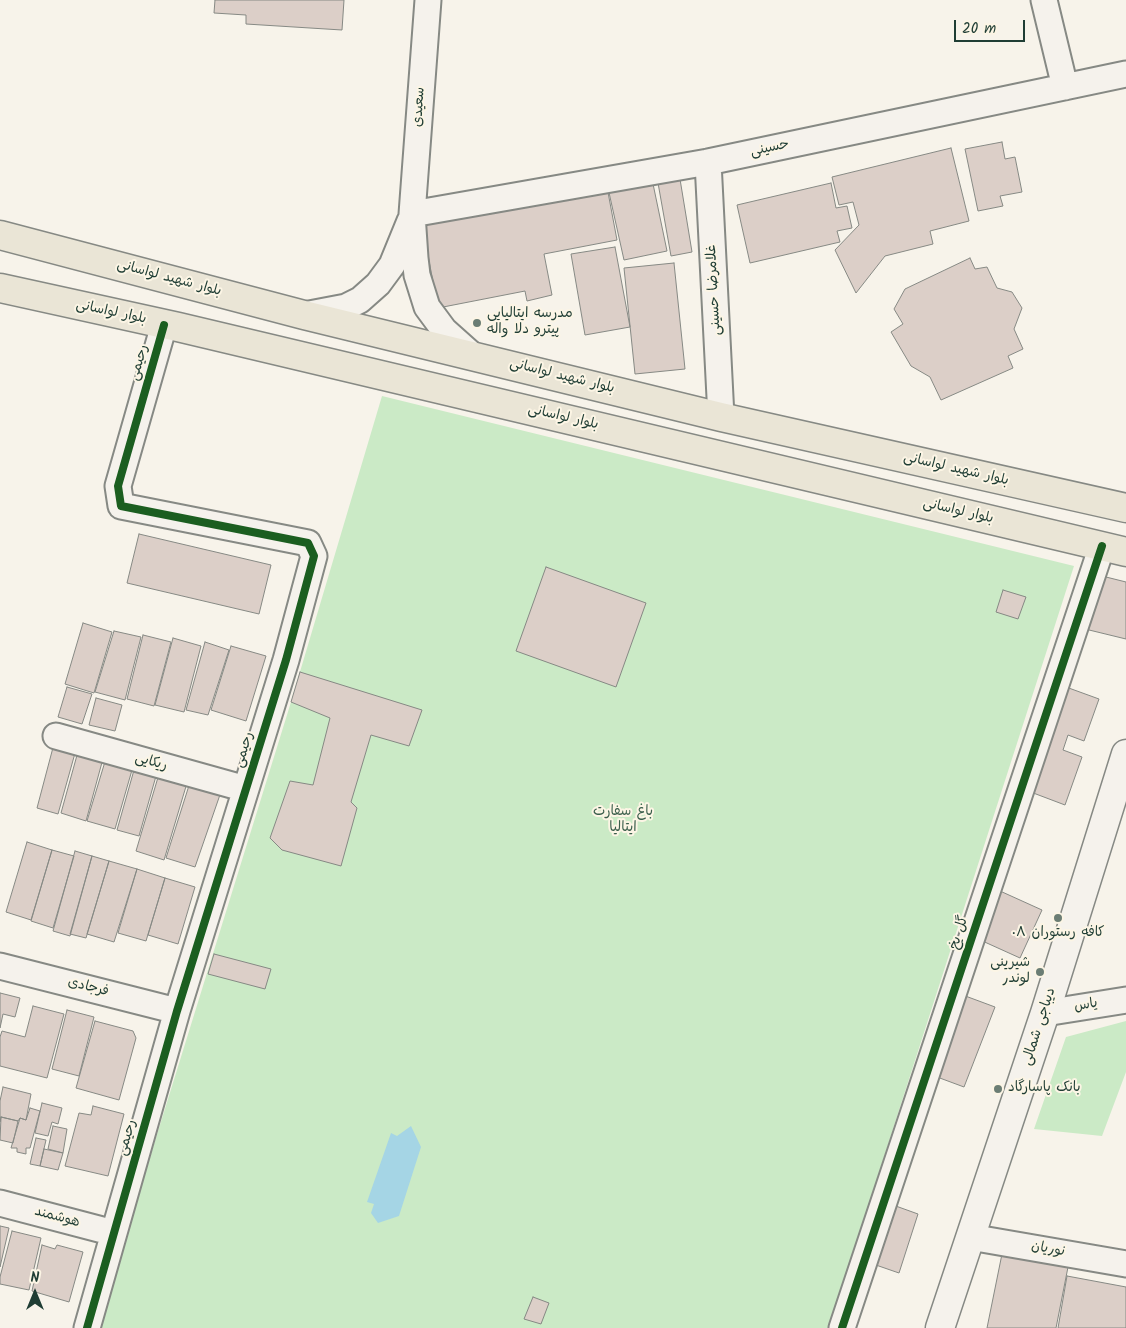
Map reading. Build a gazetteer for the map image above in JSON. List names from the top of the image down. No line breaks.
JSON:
{"streets":{"main road":["بلوار شهید لواسانی","بلوار لواسانی","دیباجی شمالی"],"street":["سعیدی","حسینی","غلامرضا حسینی","رحیمی","ریکایی","گل یخ","فرجادی","یاس","هوشمند","نوریان"]},"crossings":[["سعیدی","حسینی"],["سعیدی","بلوار شهید لواسانی"],["حسینی","غلامرضا حسینی"],["بلوار شهید لواسانی","غلامرضا حسینی"],["بلوار لواسانی","رحیمی"],["بلوار لواسانی","گل یخ"],["رحیمی","ریکایی"],["رحیمی","فرجادی"],["رحیمی","هوشمند"],["یاس","دیباجی شمالی"],["دیباجی شمالی","نوریان"]],"parks":["باغ سفارت ایتالیا"],"places":["مدرسه ایتالیایی پیترو دلا واله","کافه رستوران ٠٨","شیرینی لوندر","بانک پاسارگاد"],"scale_bar":"20 m","north":"top"}
